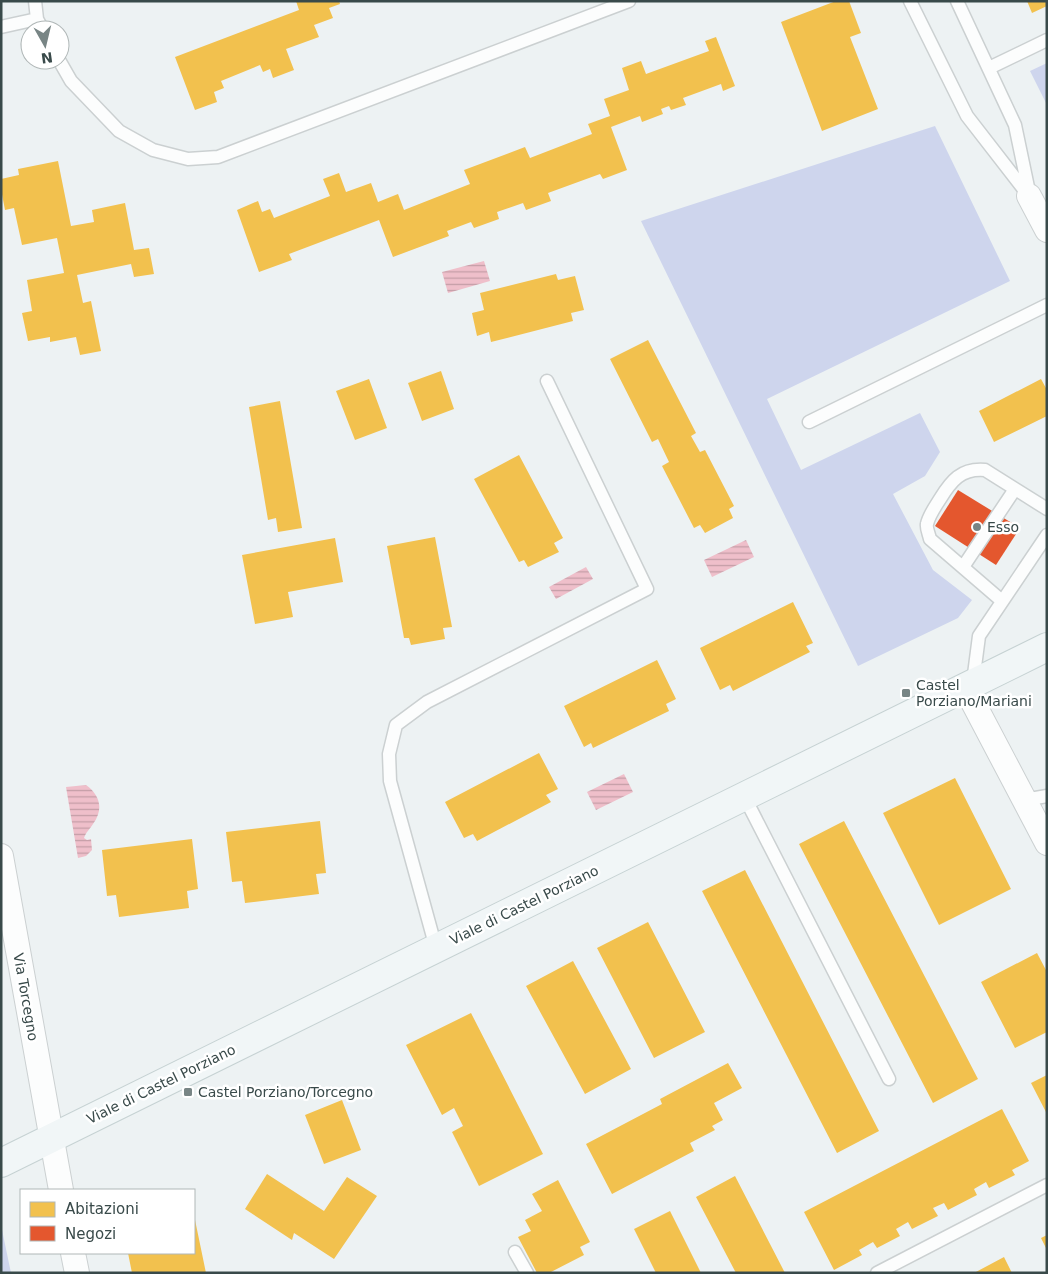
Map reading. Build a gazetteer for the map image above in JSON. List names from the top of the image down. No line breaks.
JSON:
{"streets":{"street":["Viale di Castel Porziano","Via Torcegno"]},"crossings":[["Viale di Castel Porziano","Via Torcegno"]],"places":{"other":["Esso"],"transit":["Castel Porziano/Mariani","Castel Porziano/Torcegno"]},"legend":["Abitazioni","Negozi"],"north":"bottom"}
